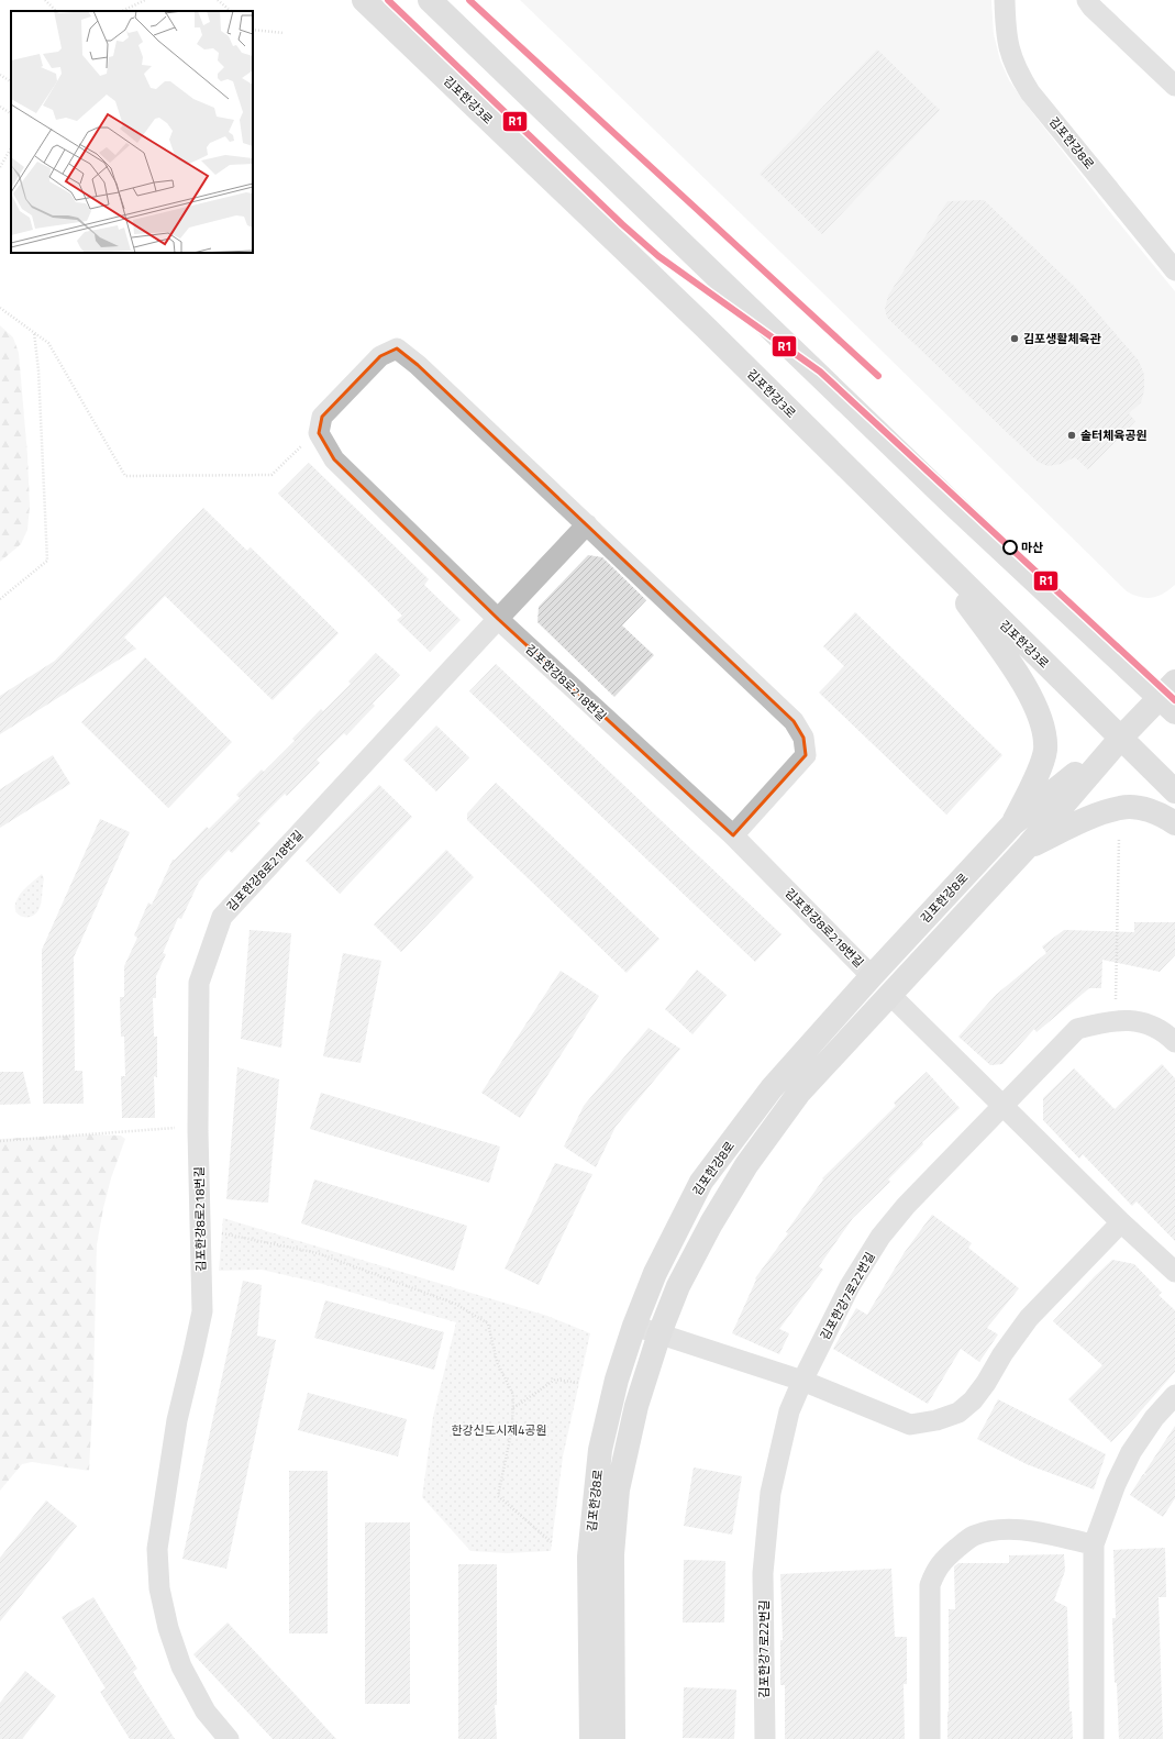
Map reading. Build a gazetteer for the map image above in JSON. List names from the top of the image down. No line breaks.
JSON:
{"streets":{"street":["김포한강3로","김포한강8로","김포한강8로218번길","김포한강7로22번길"]},"crossings":[["김포한강3로","김포한강8로"],["김포한강8로","김포한강8로218번길"]],"parks":["한강신도시제4공원"],"places":["김포생활체육관","솔터체육공원","마산"],"lines":["transit line R1"]}
